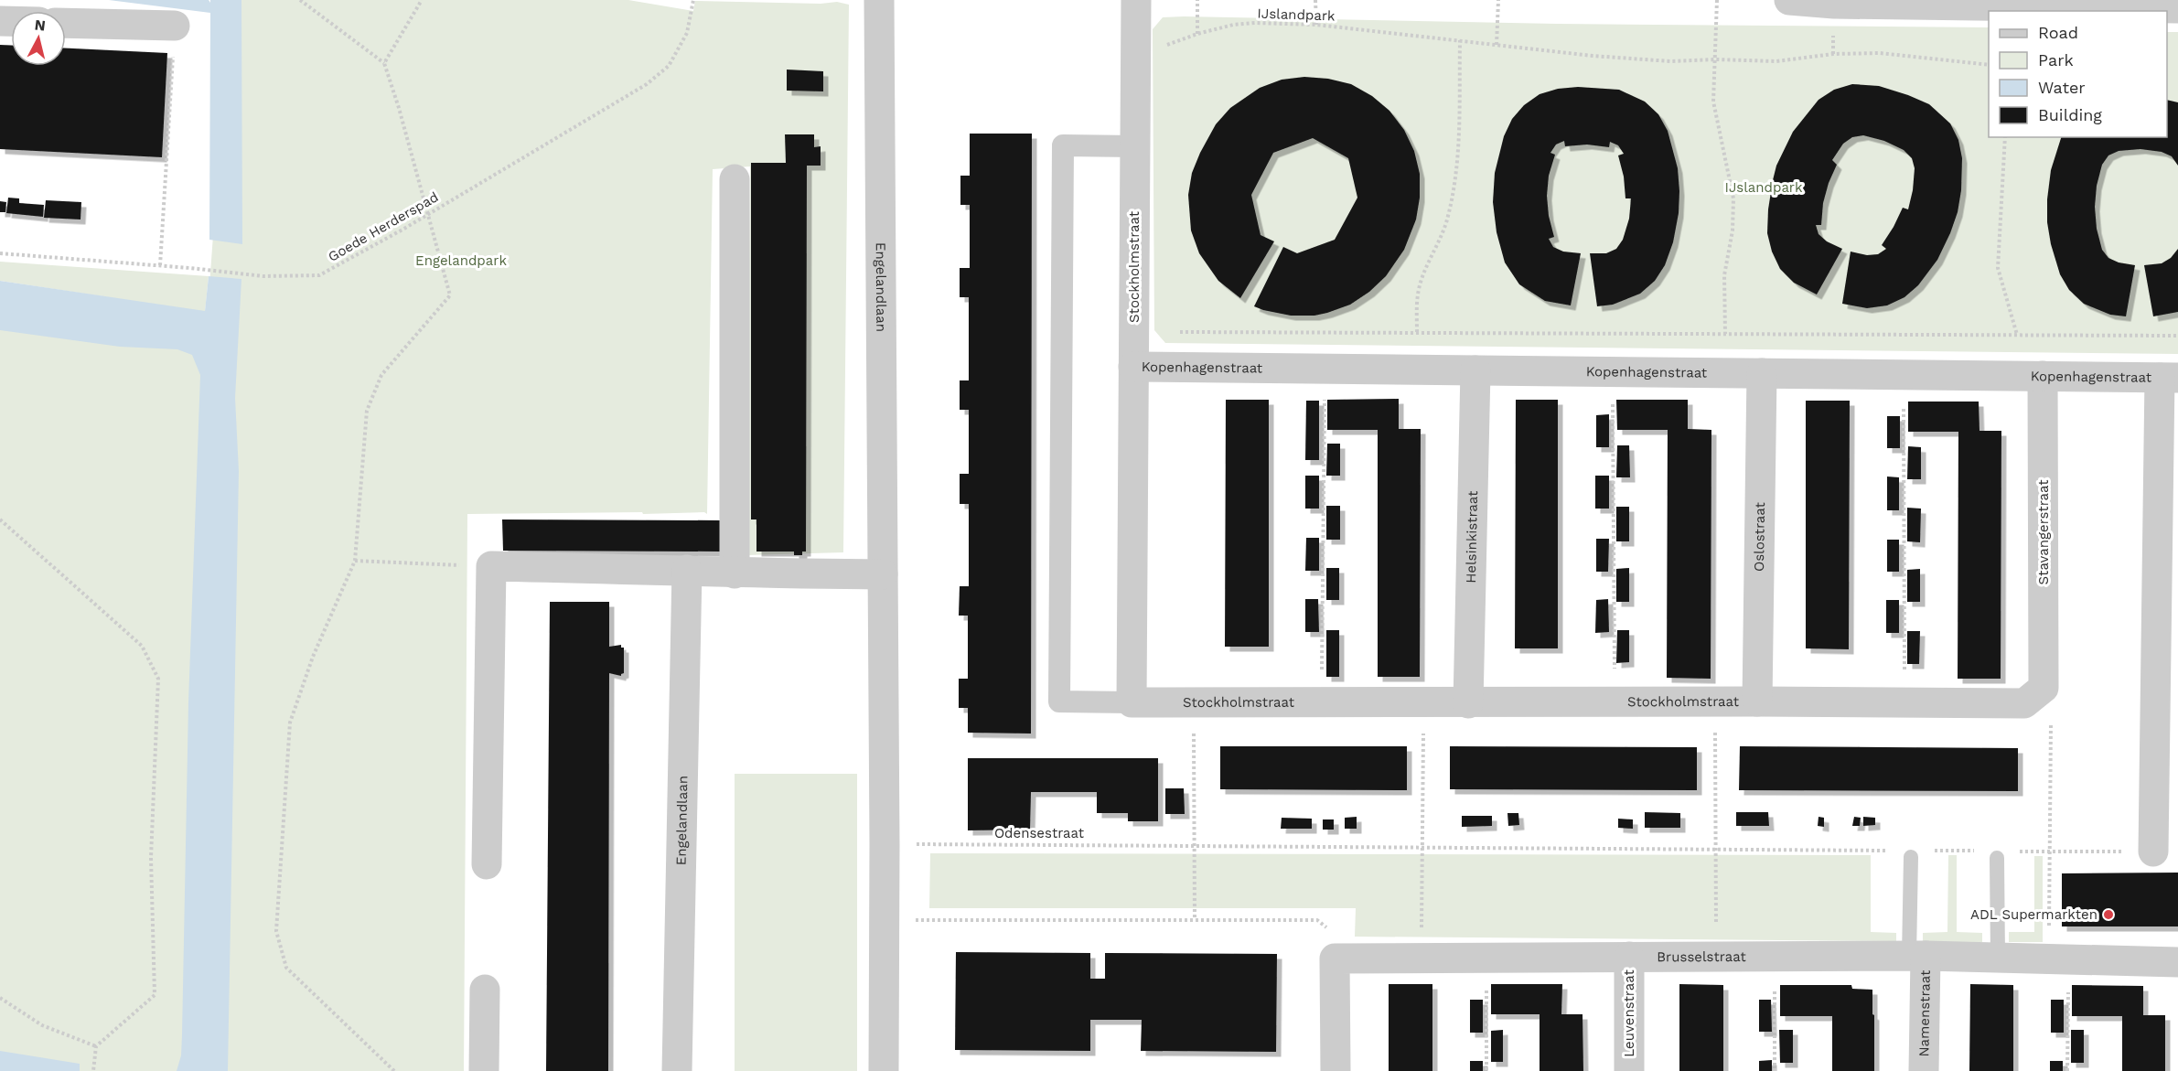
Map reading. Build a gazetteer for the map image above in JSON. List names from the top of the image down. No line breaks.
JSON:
{"streets":{"street":["Stockholmstraat","Engelandlaan","Kopenhagenstraat","Stavangerstraat","Helsinkistraat","Oslostraat","Brusselstraat","Leuvenstraat","Namenstraat"],"path":["IJslandpark","Goede Herderspad","Odensestraat"]},"crossings":[["IJslandpark","Stockholmstraat"],["Stockholmstraat","Kopenhagenstraat"],["Stockholmstraat","Stavangerstraat"],["Stockholmstraat","Helsinkistraat"],["Stockholmstraat","Oslostraat"],["Engelandlaan","Odensestraat"],["Kopenhagenstraat","Stavangerstraat"],["Kopenhagenstraat","Helsinkistraat"],["Kopenhagenstraat","Oslostraat"],["Brusselstraat","Leuvenstraat"],["Brusselstraat","Namenstraat"]],"parks":["IJslandpark","Engelandpark"],"places":["ADL Supermarkten"],"legend":["Road","Park","Water","Building"],"north":"top"}
